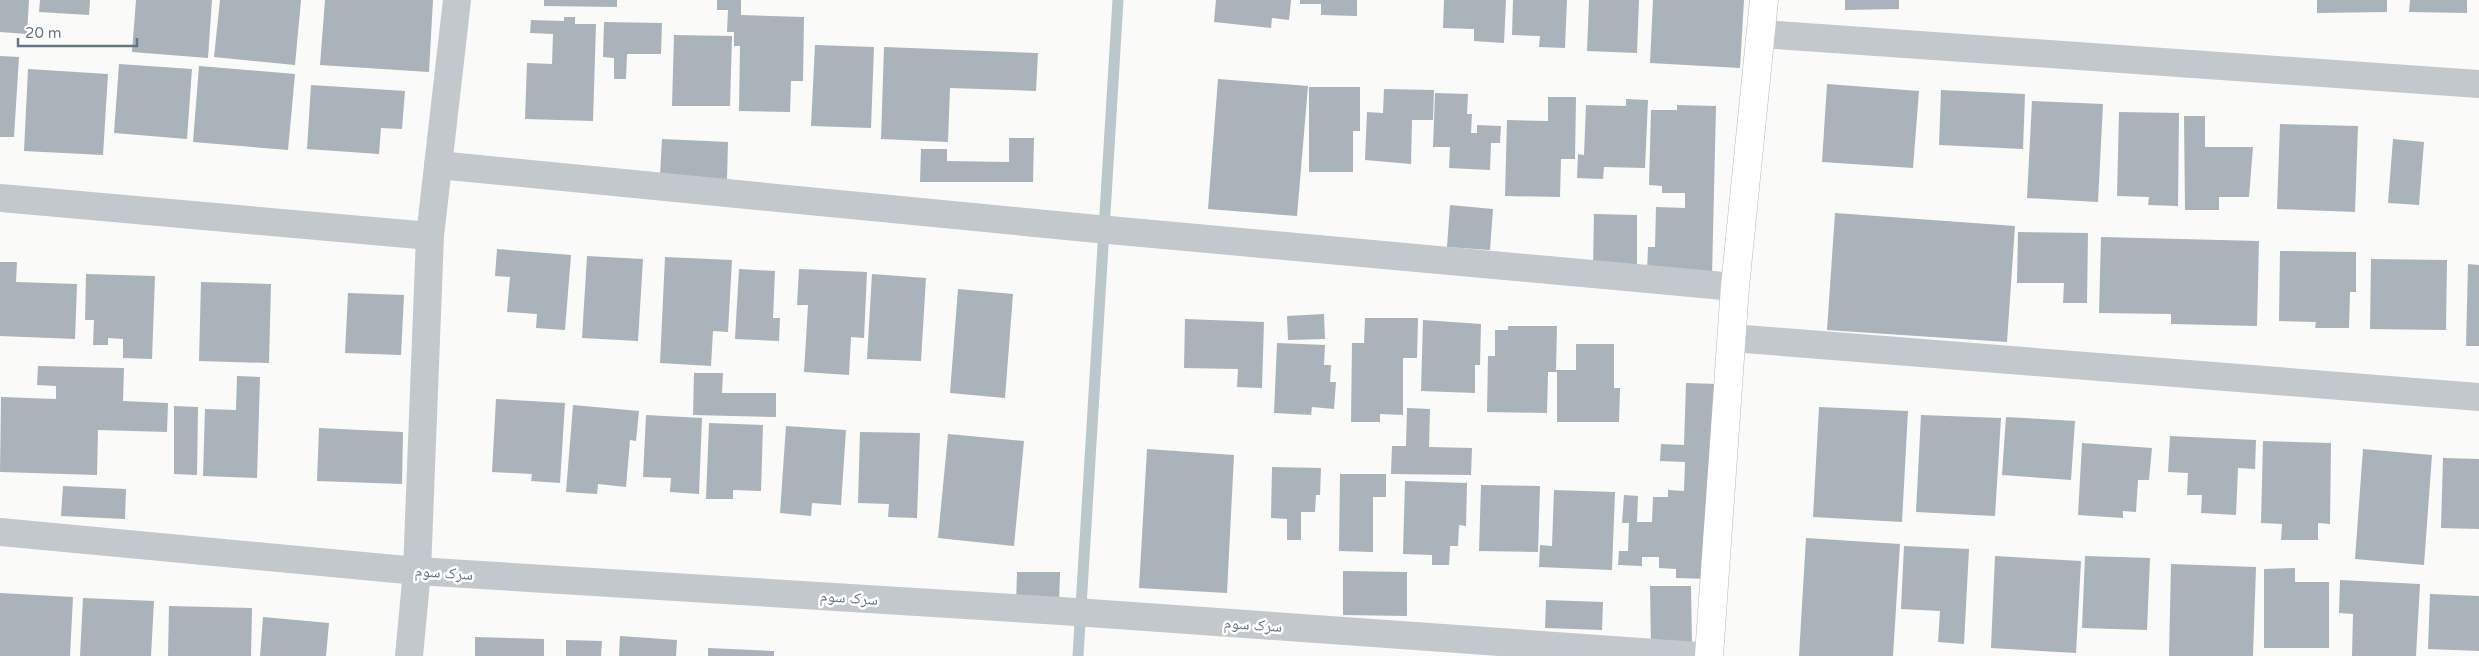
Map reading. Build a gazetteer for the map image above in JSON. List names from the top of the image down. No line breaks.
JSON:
{"streets":{"street":["سرک سوم"]},"scale_bar":"20 m"}
